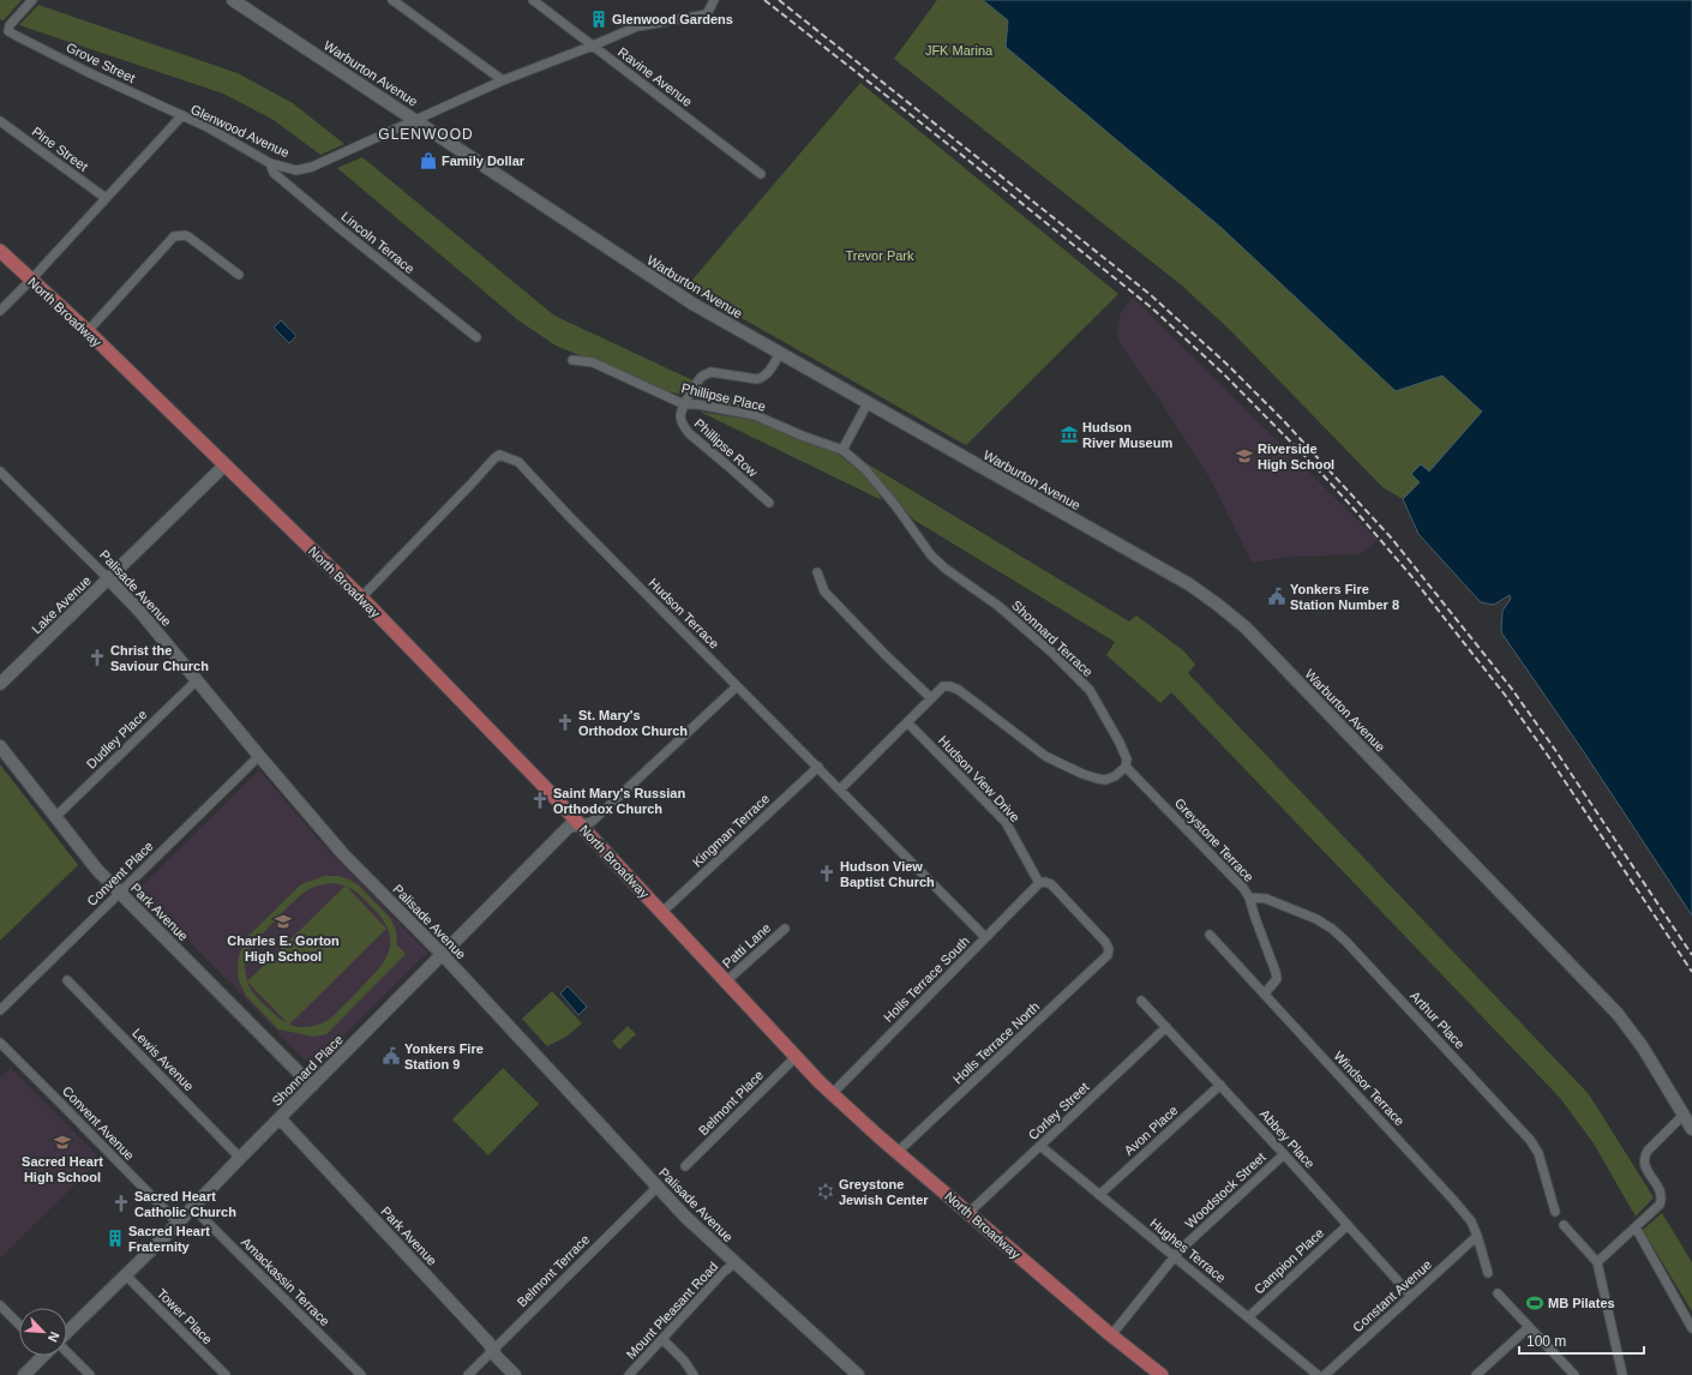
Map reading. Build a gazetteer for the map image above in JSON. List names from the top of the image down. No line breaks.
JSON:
{"streets":{"main road":["North Broadway"],"street":["Grove Street","Warburton Avenue","Ravine Avenue","Glenwood Avenue","Pine Street","Lincoln Terrace","Phillipse Place","Phillipse Row","Palisade Avenue","Lake Avenue","Hudson Terrace","Shonnard Terrace","Dudley Place","Hudson View Drive","Kingman Terrace","Greystone Terrace","Convent Place","Park Avenue","Patti Lane","Holls Terrace South","Arthur Place","Holls Terrace North","Lewis Avenue","Shonnard Place","Windsor Terrace","Belmont Place","Corley Street","Convent Avenue","Avon Place","Abbey Place","Woodstock Street","Hughes Terrace","Campion Place","Belmont Terrace","Amackassin Terrace","Constant Avenue","Mount Pleasant Road","Tower Place"]},"crossings":[["Grove Street","Glenwood Avenue"],["Warburton Avenue","Glenwood Avenue"],["Ravine Avenue","Glenwood Avenue"],["Glenwood Avenue","Pine Street"],["Glenwood Avenue","Lincoln Terrace"],["Glenwood Avenue","North Broadway"],["North Broadway","Lake Avenue"],["North Broadway","Hudson Terrace"],["North Broadway","Kingman Terrace"],["North Broadway","Patti Lane"],["North Broadway","Holls Terrace South"],["North Broadway","Holls Terrace North"],["North Broadway","Shonnard Place"],["North Broadway","Belmont Place"],["North Broadway","Corley Street"],["North Broadway","Woodstock Street"],["Phillipse Place","Phillipse Row"],["Phillipse Place","Shonnard Terrace"],["Palisade Avenue","Lake Avenue"],["Palisade Avenue","Dudley Place"],["Palisade Avenue","Convent Place"],["Palisade Avenue","Shonnard Place"],["Palisade Avenue","Belmont Terrace"],["Palisade Avenue","Mount Pleasant Road"],["Hudson Terrace","Kingman Terrace"],["Hudson Terrace","Holls Terrace South"],["Shonnard Terrace","Greystone Terrace"],["Dudley Place","Park Avenue"],["Hudson View Drive","Holls Terrace South"],["Hudson View Drive","Holls Terrace North"],["Greystone Terrace","Arthur Place"],["Greystone Terrace","Windsor Terrace"],["Convent Place","Park Avenue"],["Park Avenue","Shonnard Place"],["Park Avenue","Belmont Terrace"],["Holls Terrace South","Holls Terrace North"],["Lewis Avenue","Shonnard Place"],["Shonnard Place","Convent Avenue"],["Shonnard Place","Amackassin Terrace"],["Shonnard Place","Tower Place"],["Windsor Terrace","Constant Avenue"],["Corley Street","Abbey Place"],["Corley Street","Hughes Terrace"],["Avon Place","Abbey Place"],["Avon Place","Hughes Terrace"],["Abbey Place","Woodstock Street"],["Abbey Place","Campion Place"],["Abbey Place","Constant Avenue"],["Woodstock Street","Hughes Terrace"],["Hughes Terrace","Campion Place"]],"districts":["GLENWOOD"],"parks":["JFK Marina","Trevor Park"],"places":{"building":["Glenwood Gardens","Sacred Heart Fraternity"],"shop":["Family Dollar"],"museum":["Hudson River Museum"],"school or university":["Riverside High School","Charles E. Gorton High School","Sacred Heart High School"],"public building":["Yonkers Fire Station Number 8","Yonkers Fire Station 9"],"church":["Christ the Saviour Church","St. Mary's Orthodox Church","Saint Mary's Russian Orthodox Church","Hudson View Baptist Church","Sacred Heart Catholic Church"],"synagogue":["Greystone Jewish Center"],"sports":["MB Pilates"]},"scale_bar":"100 m","north":"bottom right"}
